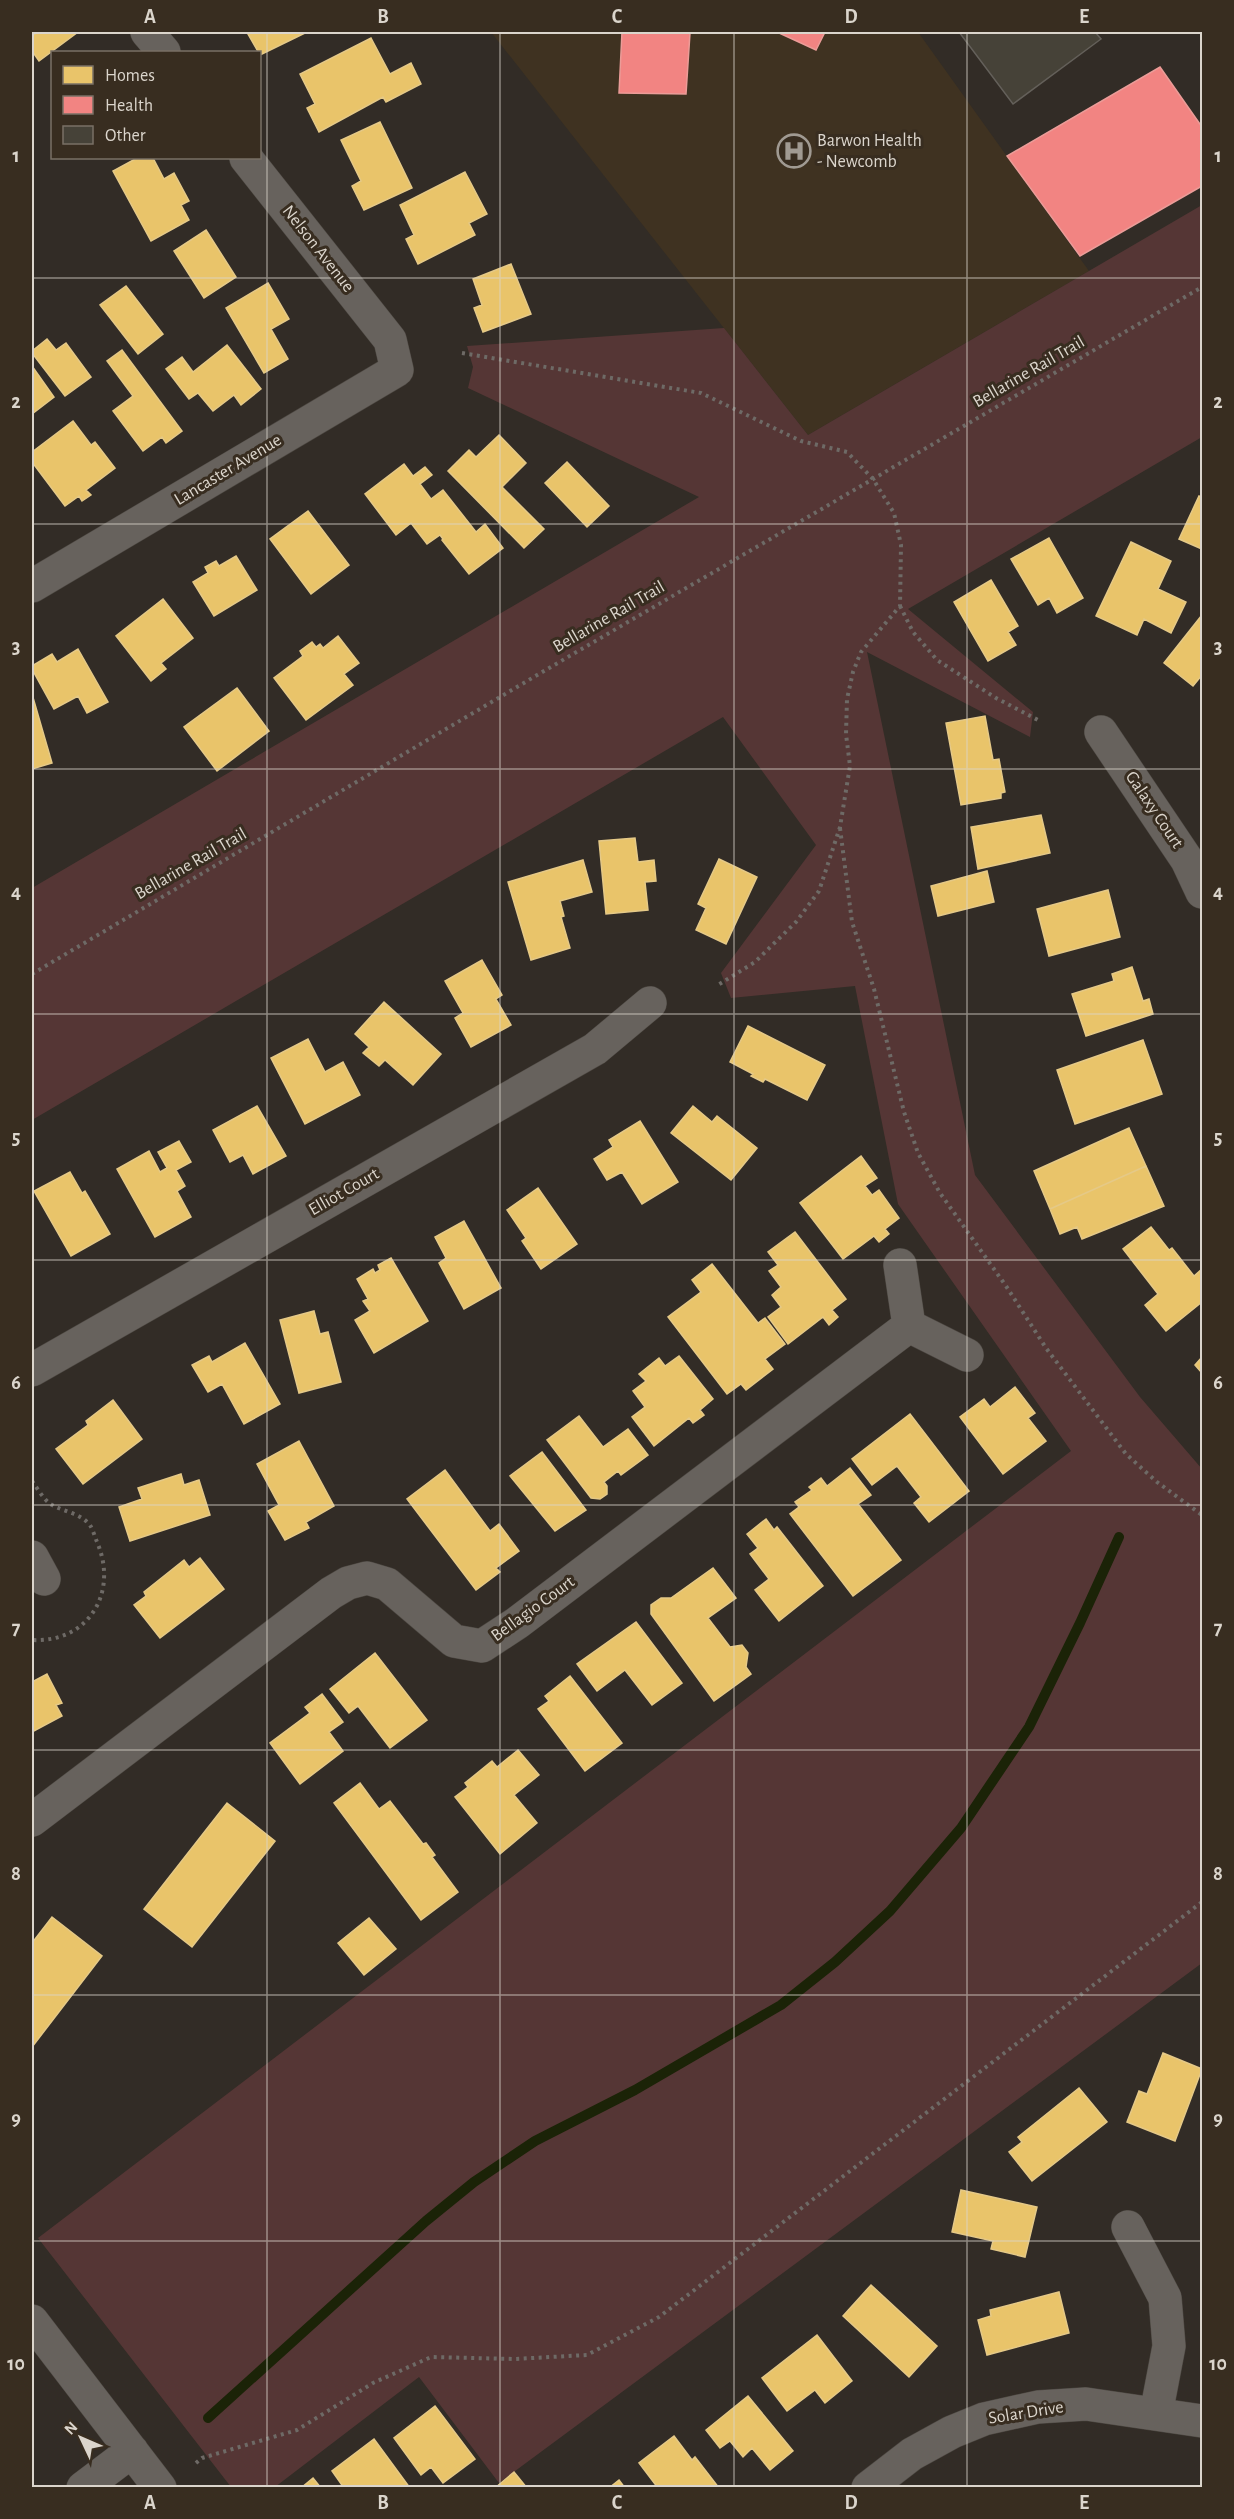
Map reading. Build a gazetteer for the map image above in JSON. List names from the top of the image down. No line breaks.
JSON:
{"streets":{"street":["Nelson Avenue","Lancaster Avenue","Galaxy Court","Elliot Court","Bellagio Court","Solar Drive"],"path":["Bellarine Rail Trail"]},"crossings":[["Nelson Avenue","Lancaster Avenue"]],"places":{"hospital":["Barwon Health - Newcomb"]},"legend":["Homes","Health","Other"],"north":"top left","grid":{"columns":["A","B","C","D","E"],"rows":["1","2","3","4","5","6","7","8","9","10"]}}
